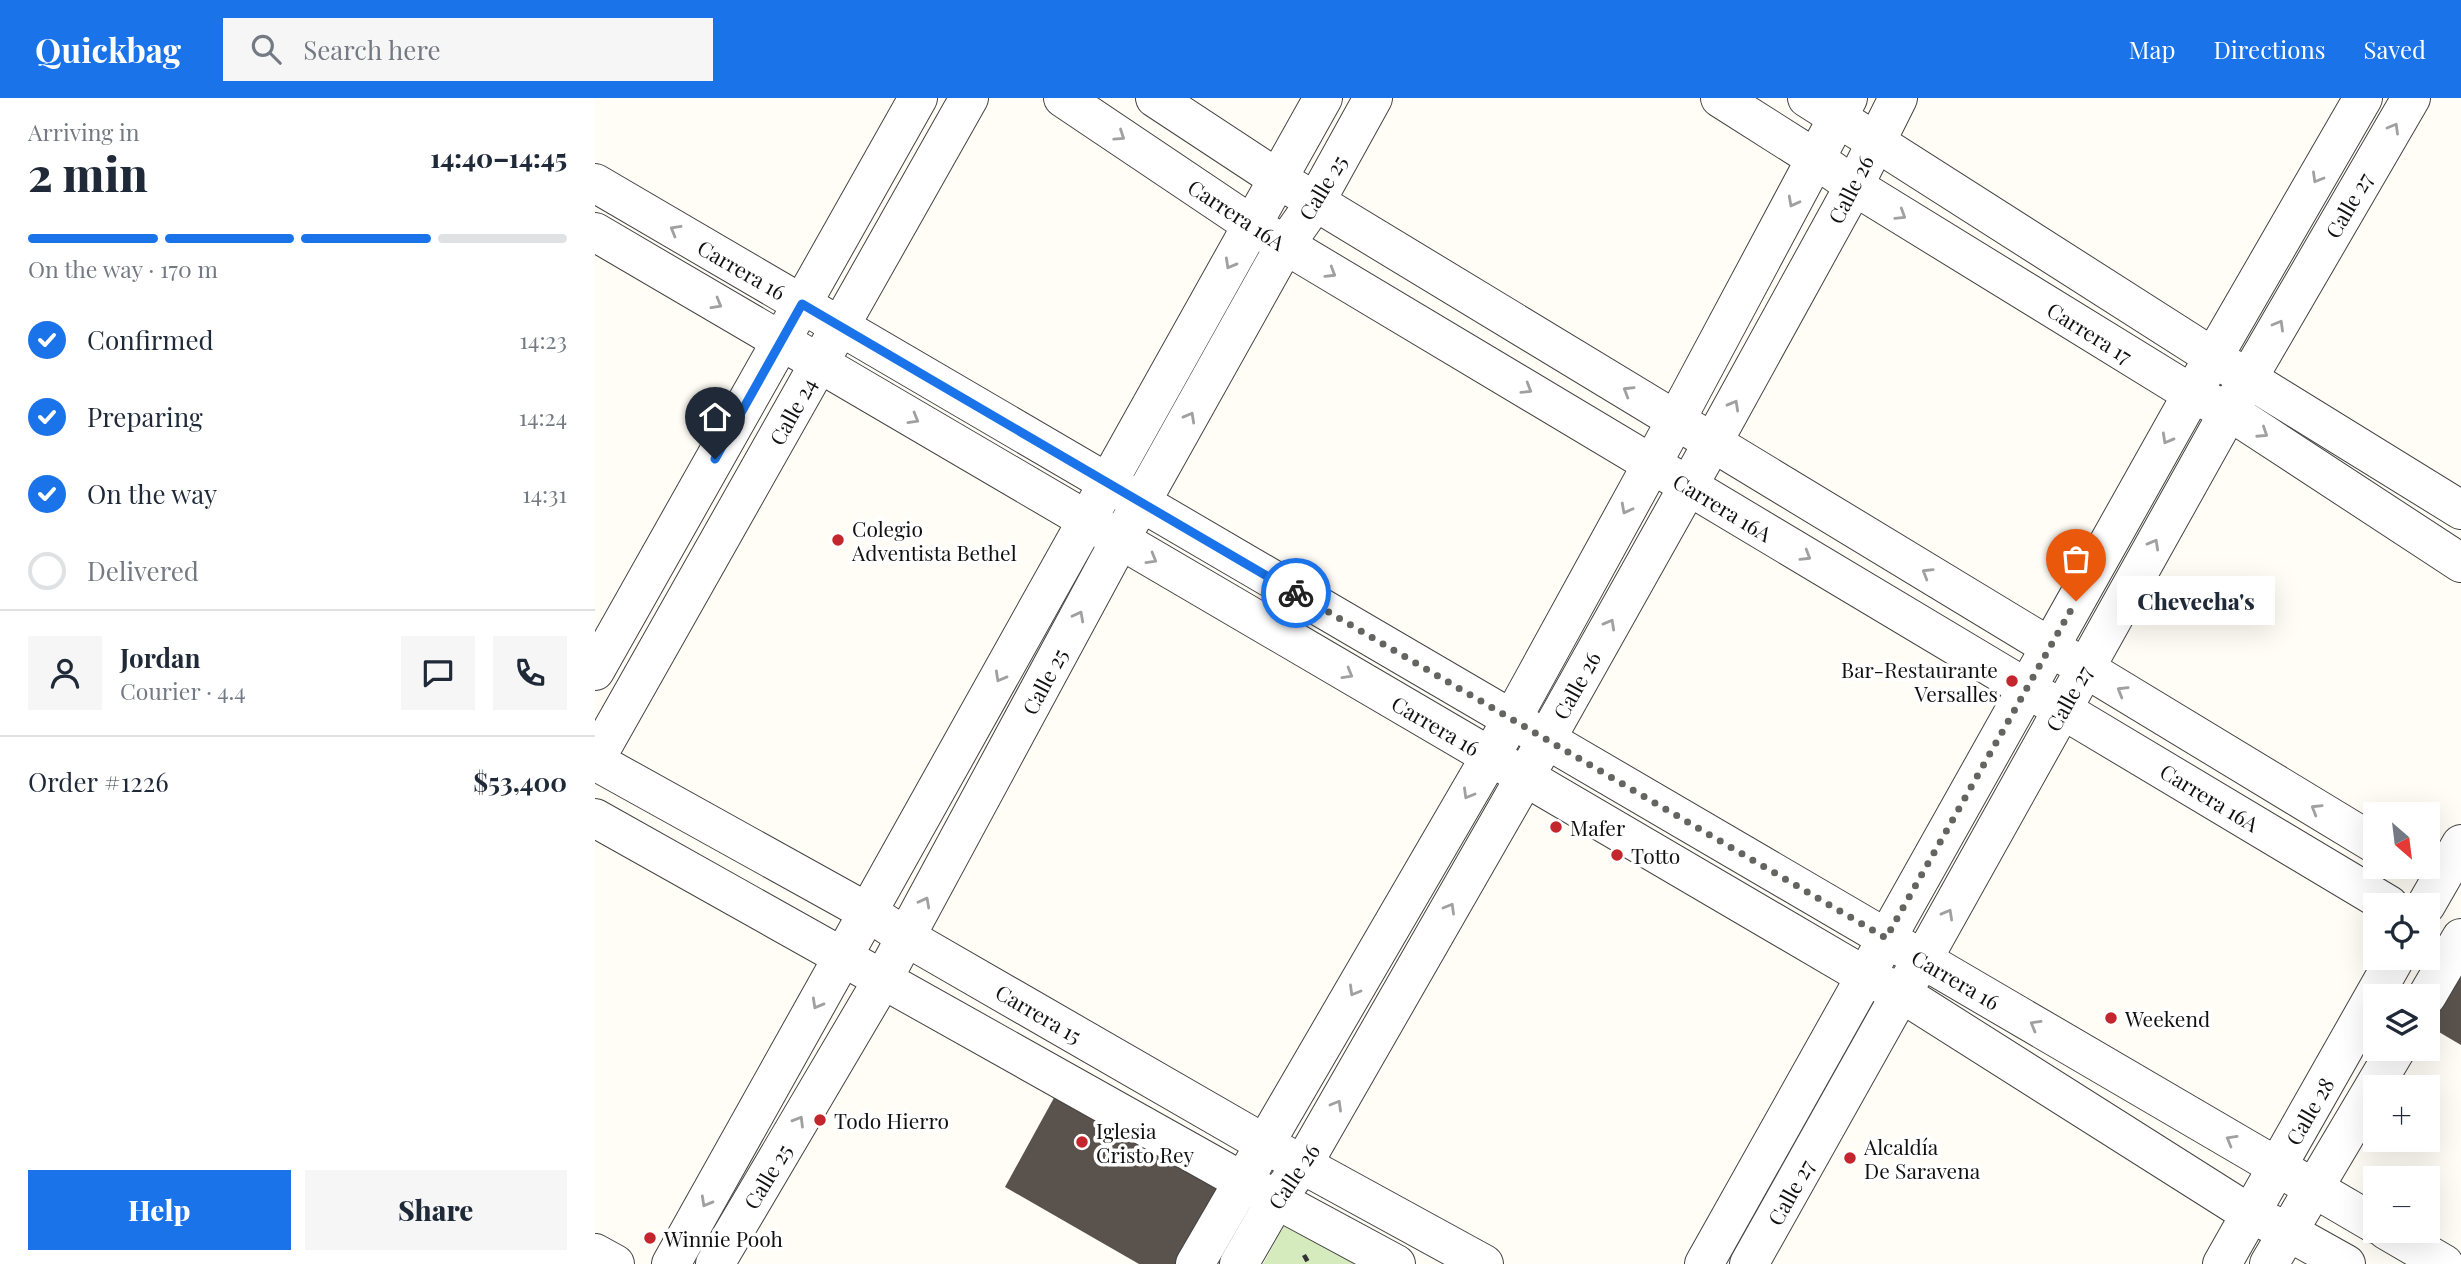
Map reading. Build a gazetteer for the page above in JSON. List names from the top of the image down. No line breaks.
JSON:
{"streets":{"street":["Calle 25","Calle 26","Calle 27","Carrera 16A","Carrera 16","Carrera 17","Calle 24","Carrera 15","Calle 28"]},"crossings":[["Calle 25","Carrera 16A"],["Calle 25","Carrera 16"],["Calle 25","Carrera 15"],["Calle 26","Carrera 16A"],["Calle 26","Carrera 16"],["Calle 26","Carrera 17"],["Calle 26","Carrera 15"],["Calle 27","Carrera 16A"],["Calle 27","Carrera 16"],["Calle 27","Carrera 17"],["Carrera 16","Calle 24"],["Carrera 16","Calle 28"],["Calle 24","Carrera 15"]],"places":["Colegio Adventista Bethel","Chevecha's","Bar-Restaurante Versalles","Mafer","Totto","Weekend","Todo Hierro","Iglesia Cristo Rey","Alcaldía De Saravena","Winnie Pooh"],"north":"bottom right","page":{"header":"Quickbag","search":"Search here","nav":["Map","Directions","Saved"],"heading":["2 min","Arriving in","14:40–14:45"],"panel":["Jordan","Courier · 4.4","Order #1226","$53,400"],"bar":"On the way · 170 m","list":[["Confirmed","14:23"],["Preparing","14:24"],["On the way","14:31"],"Delivered"],"bubble":"Chevecha's","map_buttons":["+","−"],"buttons":["Help","Share"]}}
